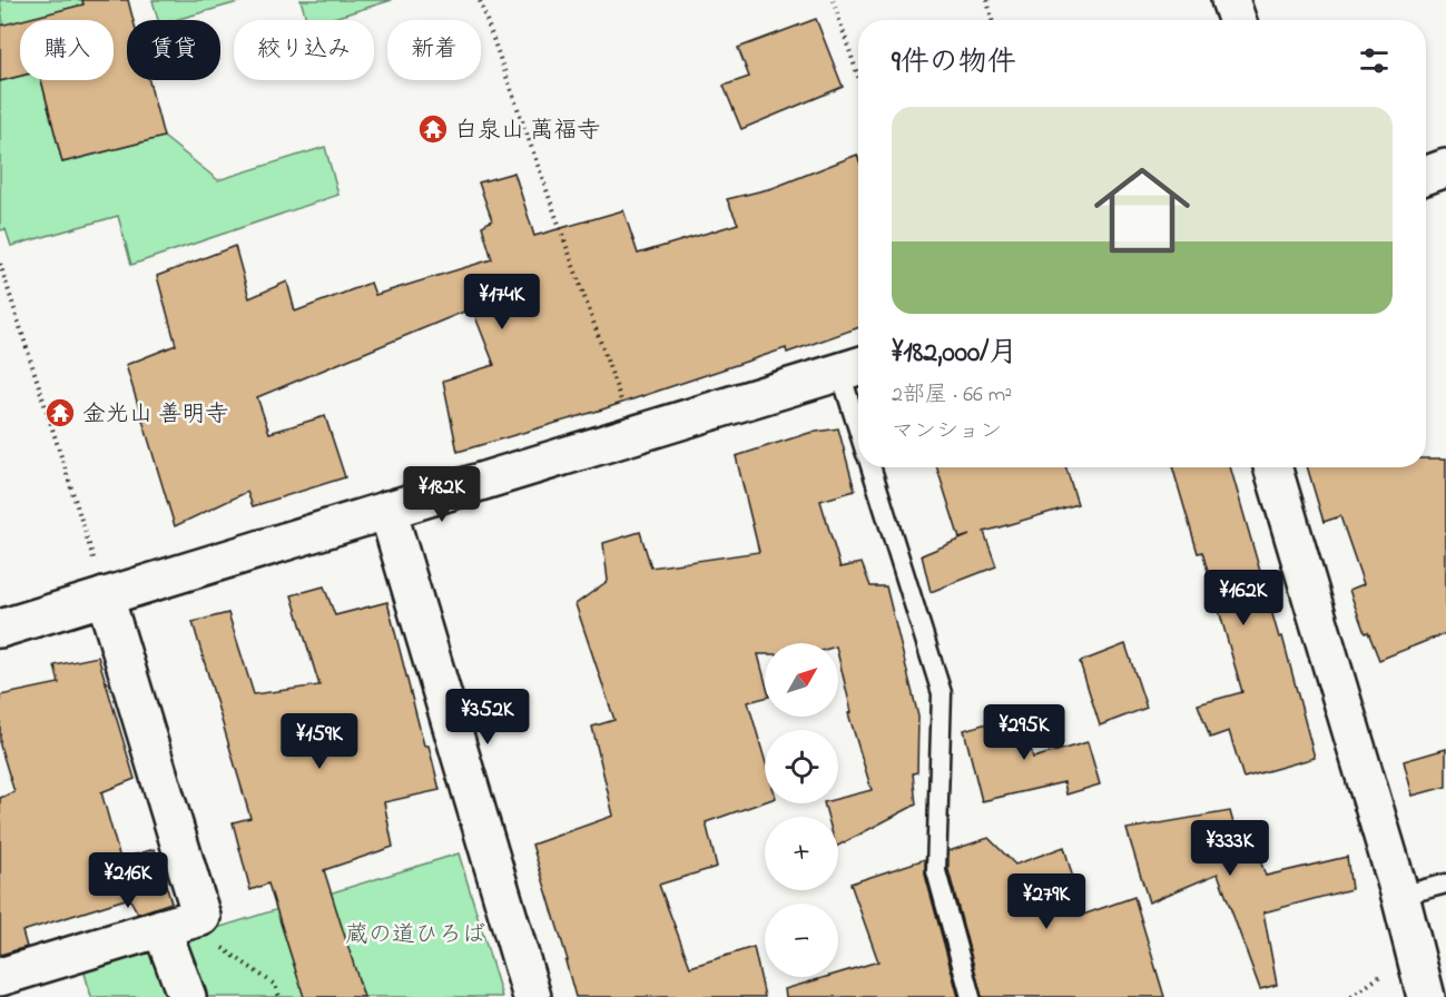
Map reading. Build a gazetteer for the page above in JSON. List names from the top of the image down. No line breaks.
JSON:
{"parks":["蔵の道ひろば"],"places":{"temple":["白泉山 萬福寺","金光山 善明寺"]},"north":"top right","page":{"chip":["購入","賃貸","絞り込み","新着"],"heading":"9件の物件","list":[{"name":"¥182,000/月","note":"2部屋 · 66 m² · マンション"}],"price":["¥174K","¥182K","¥162K","¥352K","¥295K","¥159K","¥333K","¥216K","¥279K"],"map_buttons":["+","−"]}}
